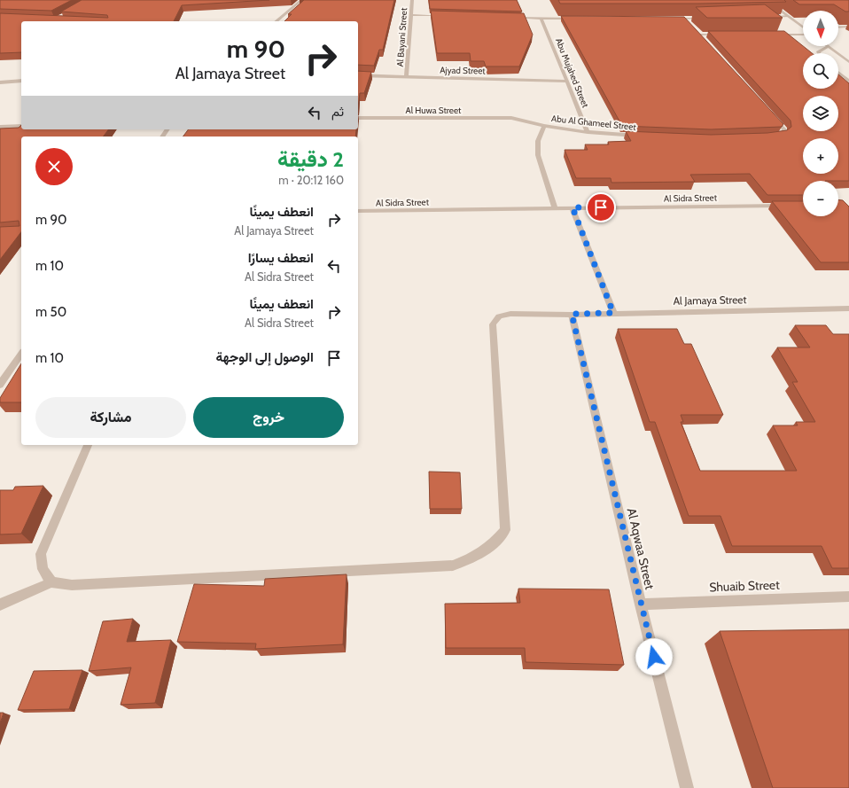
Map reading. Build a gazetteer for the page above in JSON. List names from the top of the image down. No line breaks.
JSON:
{"streets":{"street":["Al Bayani Street","Ajyad Street","Abu Mujahed Street","Al Huwa Street","Abu Al Ghameel Street","Al Sidra Street","Al Jamaya Street","Al Aqwaa Street","Shuaib Street"]},"crossings":[["Al Bayani Street","Ajyad Street"],["Ajyad Street","Abu Mujahed Street"],["Abu Mujahed Street","Abu Al Ghameel Street"],["Al Huwa Street","Abu Al Ghameel Street"],["Al Jamaya Street","Al Aqwaa Street"],["Al Aqwaa Street","Shuaib Street"]],"north":"bottom","page":{"map_buttons":["+","−"],"turn":["90 m","Al Jamaya Street"],"then":"ثم","heading":["2 دقيقة","160 m · 20:12"],"list":[{"name":"انعطف يمينًا","note":"Al Jamaya Street","value":"90 m"},{"name":"انعطف يسارًا","note":"Al Sidra Street","value":"10 m"},{"name":"انعطف يمينًا","note":"Al Sidra Street","value":"50 m"},{"name":"الوصول إلى الوجهة","value":"10 m"}],"buttons":["خروج","مشاركة"]}}
